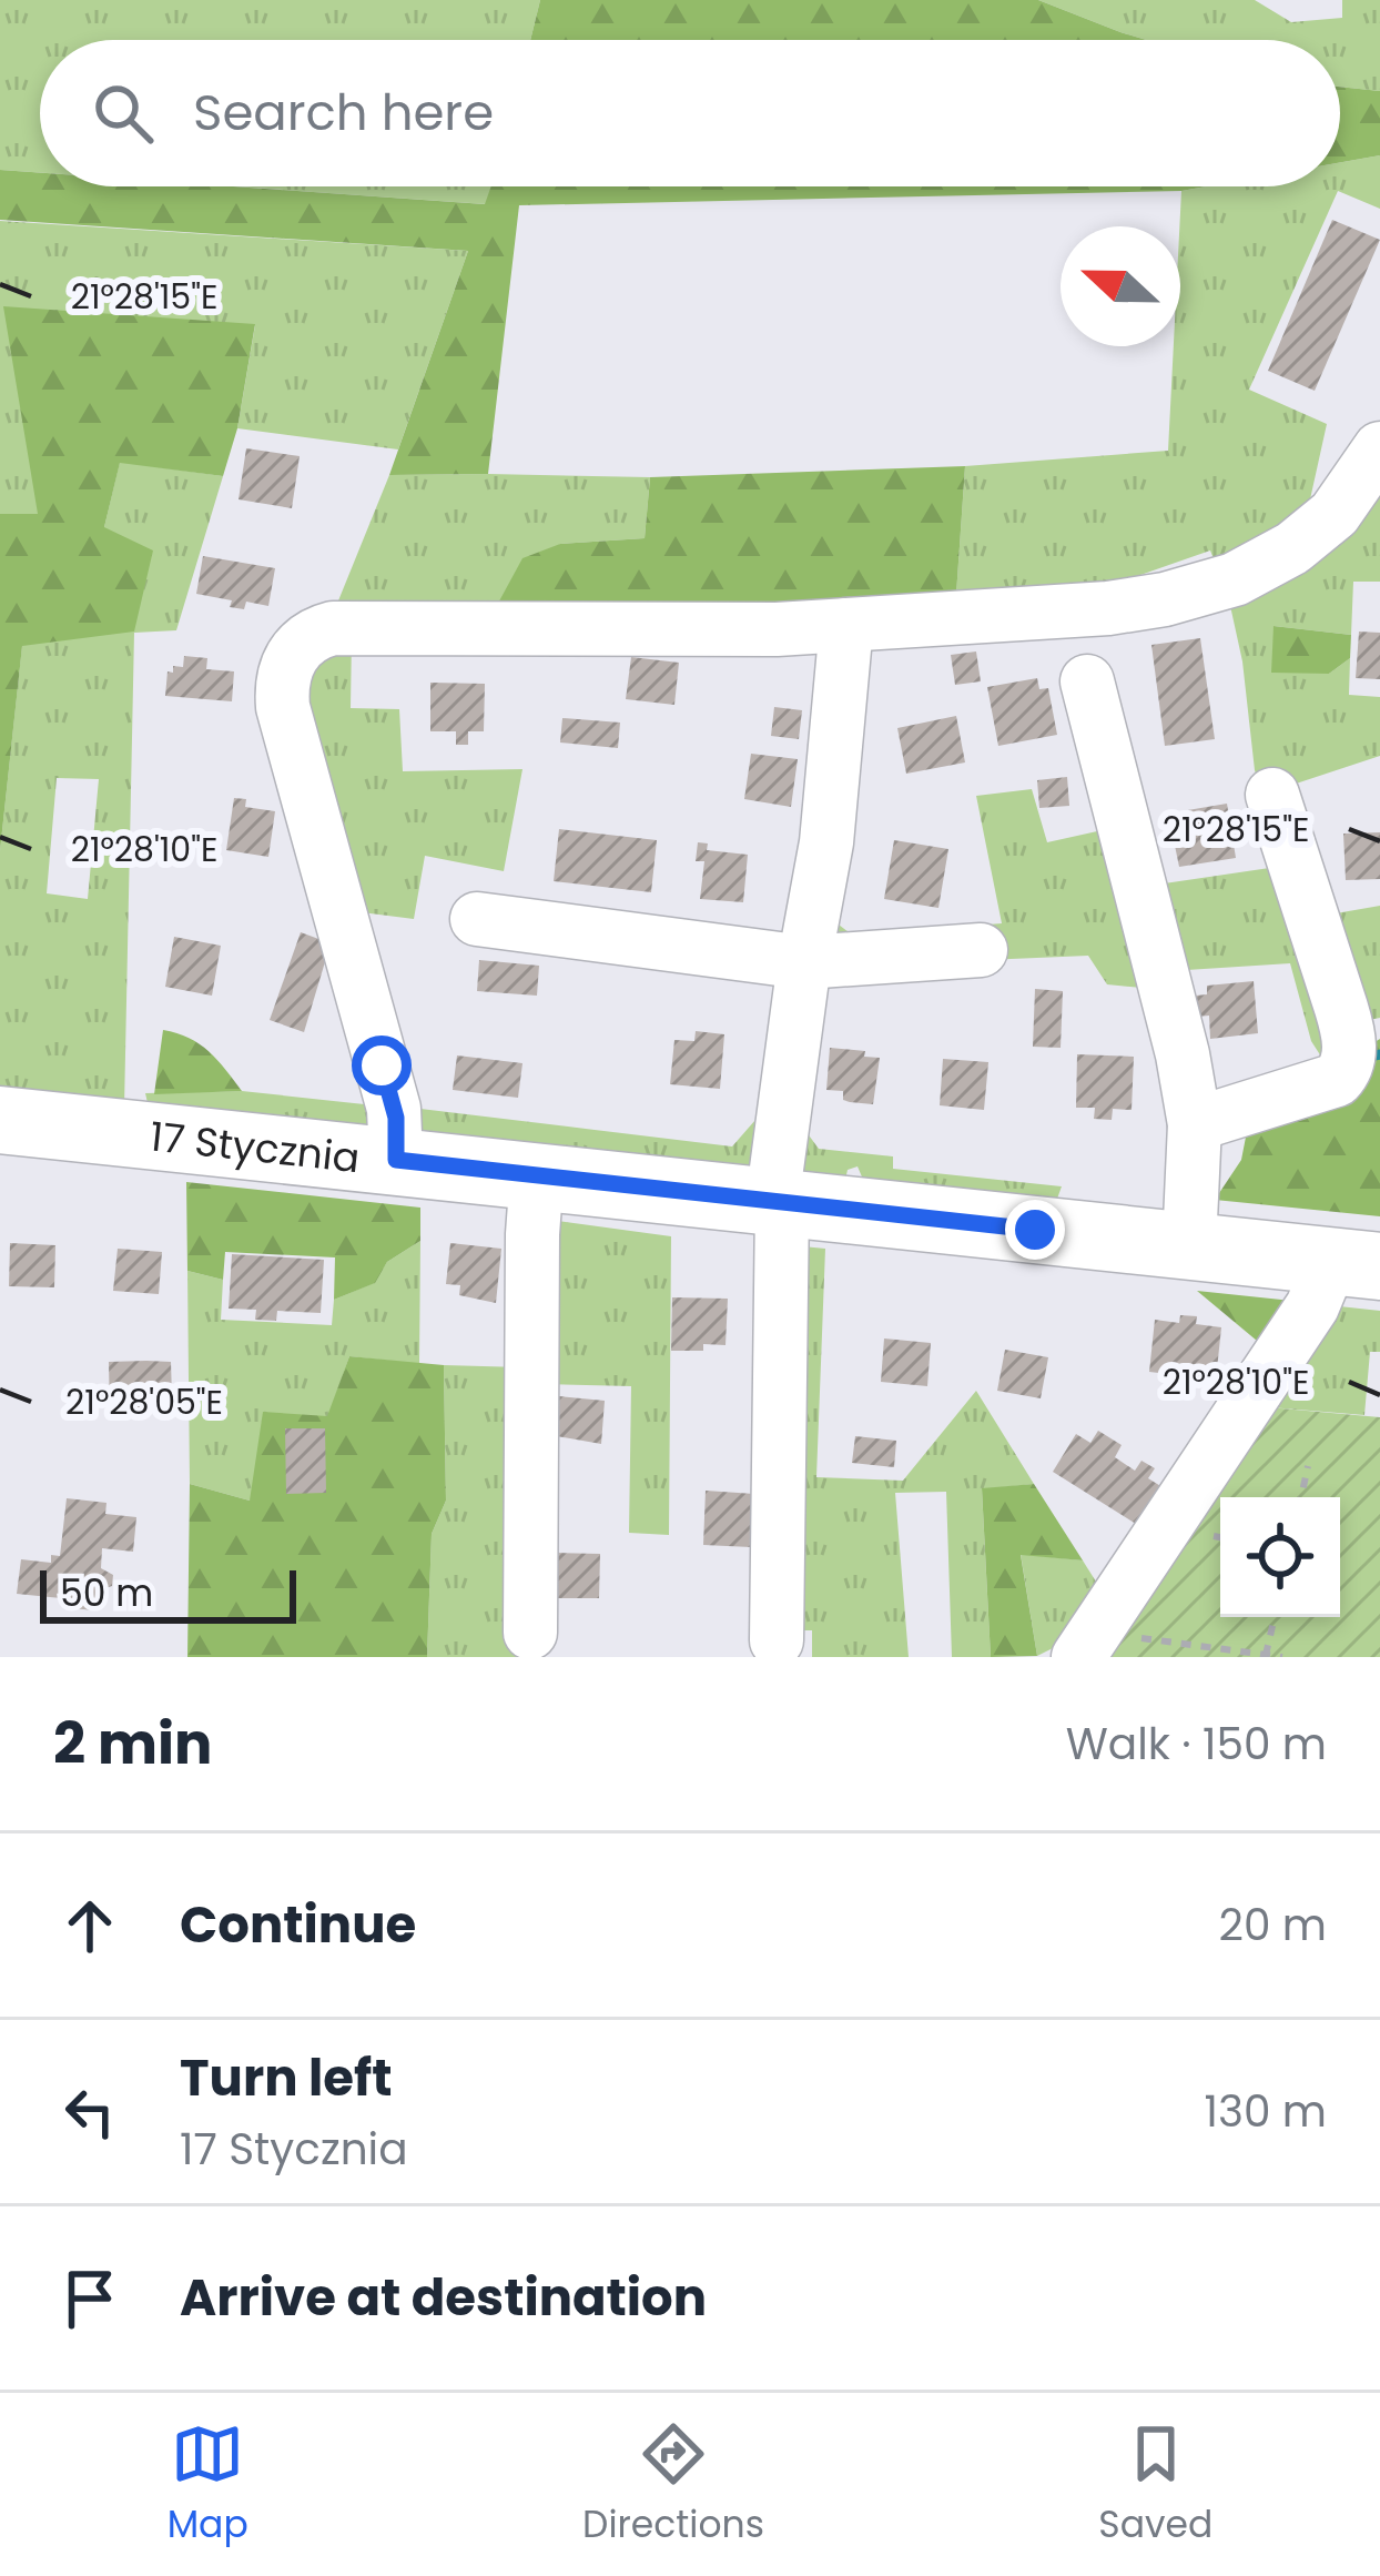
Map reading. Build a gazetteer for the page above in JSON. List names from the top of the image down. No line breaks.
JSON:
{"streets":{"main road":["17 Stycznia"]},"scale_bar":"50 m","north":"left","page":{"search":"Search here","scale":"50 m","heading":["2 min","Walk · 150 m"],"list":[["Continue","20 m"],["Turn left","17 Stycznia","130 m"],"Arrive at destination"],"nav":["Map","Directions","Saved"]},"coordinates":["21°28'15\"E","21°28'10\"E","21°28'05\"E"]}
